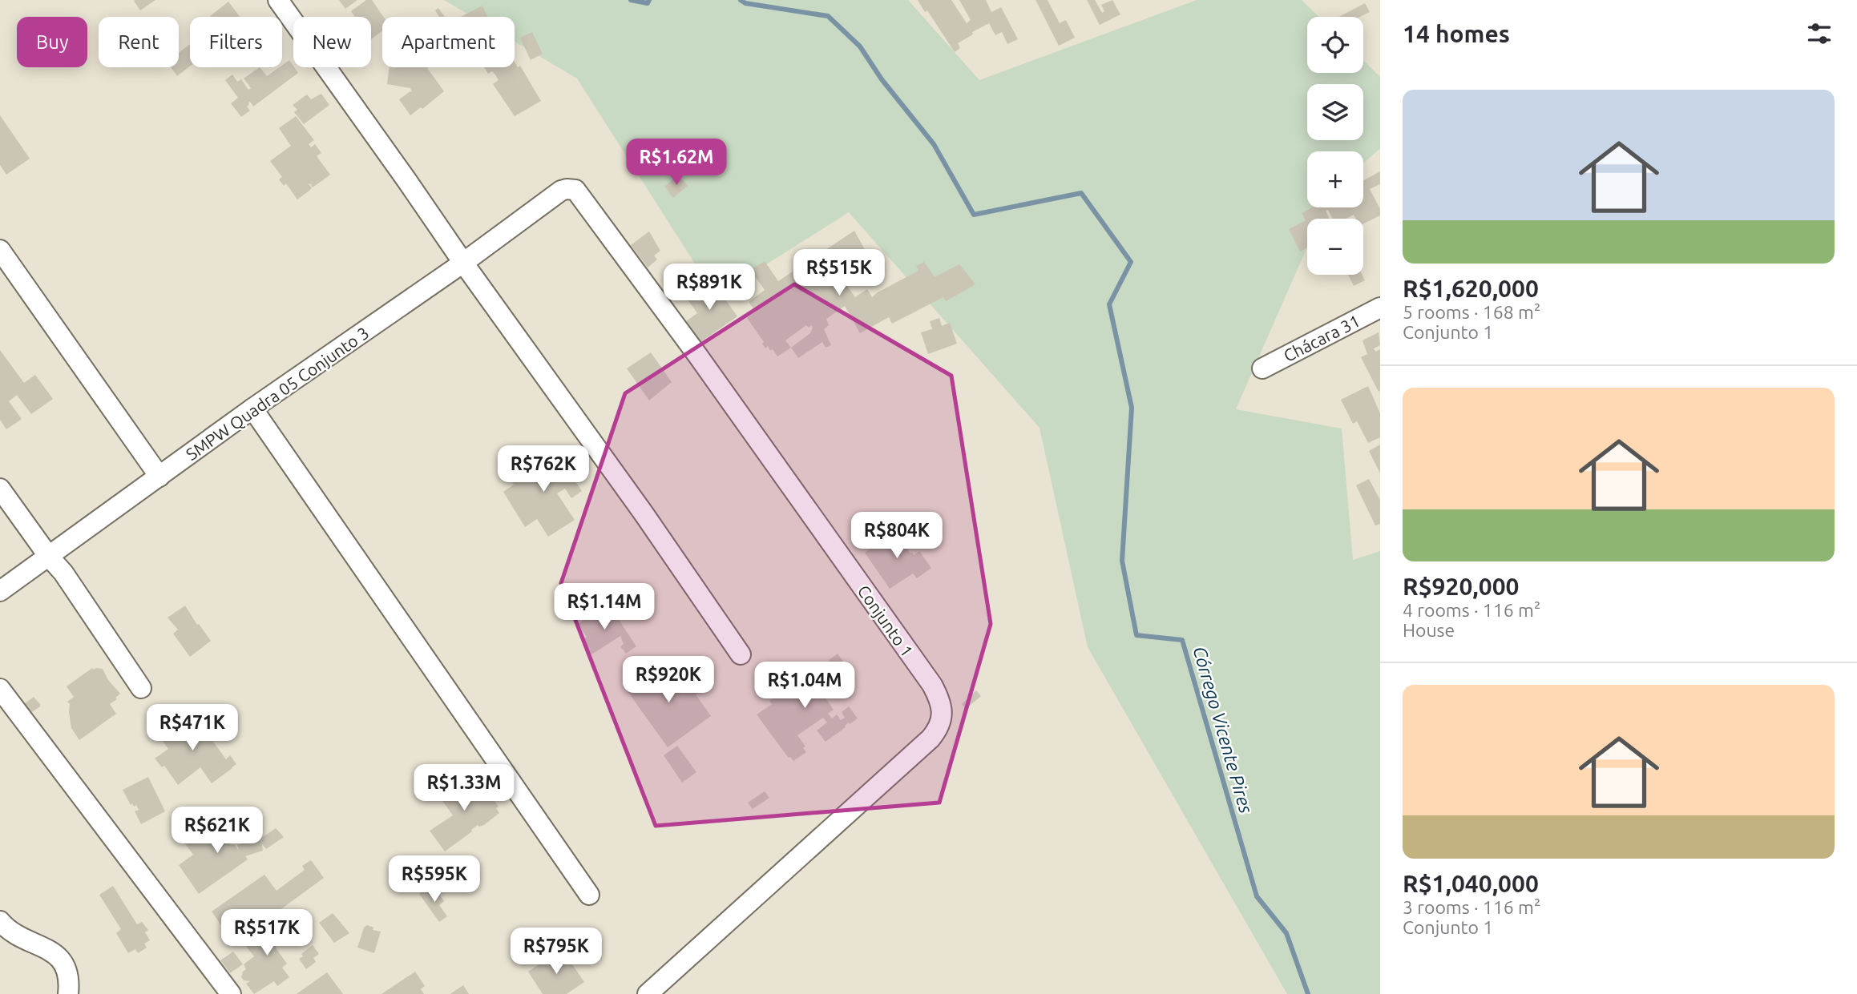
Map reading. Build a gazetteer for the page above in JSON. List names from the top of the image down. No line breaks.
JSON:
{"streets":{"street":["Chácara 31","SMPW Quadra 05 Conjunto 3","Conjunto 1"]},"crossings":[["SMPW Quadra 05 Conjunto 3","Conjunto 1"]],"water":["Córrego Vicente Pires"],"page":{"heading":"14 homes","map_buttons":["+","−"],"chip":["Buy","Rent","Filters","New","Apartment"],"list":[{"name":"R$1,620,000","note":"5 rooms · 168 m² · Conjunto 1"},{"name":"R$920,000","note":"4 rooms · 116 m² · House"},{"name":"R$1,040,000","note":"3 rooms · 116 m² · Conjunto 1"}],"price":["R$1.62M","R$515K","R$891K","R$762K","R$804K","R$1.14M","R$920K","R$1.04M","R$471K","R$1.33M","R$621K","R$595K","R$517K","R$795K"]}}
